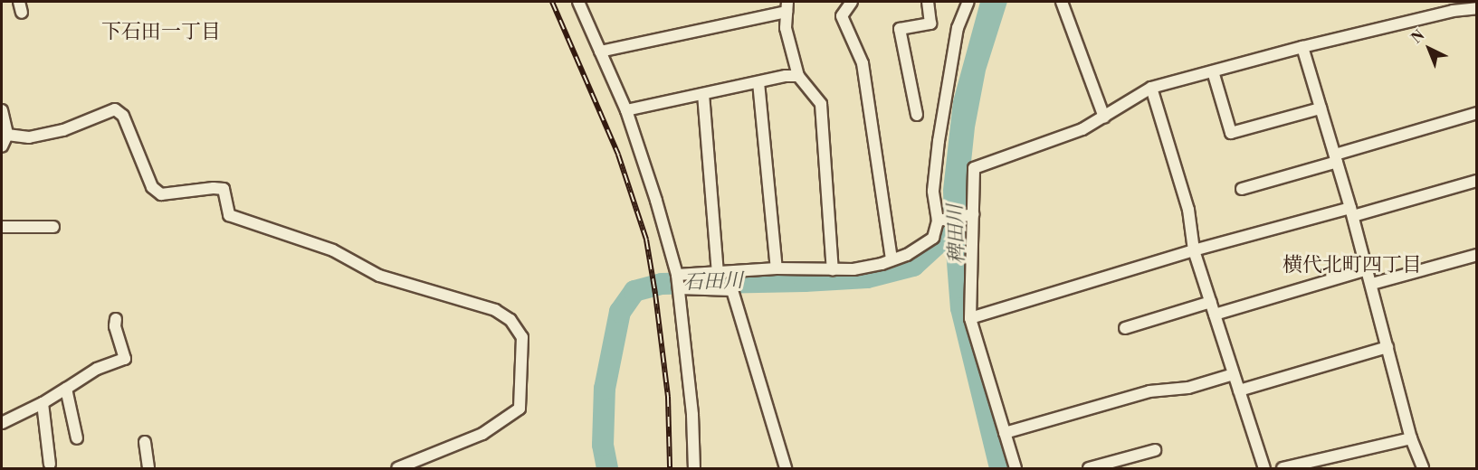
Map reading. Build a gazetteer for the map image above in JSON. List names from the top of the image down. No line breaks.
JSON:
{"districts":["下石田一丁目","横代北町四丁目"],"water":["稗田川","石田川"],"north":"top left"}
